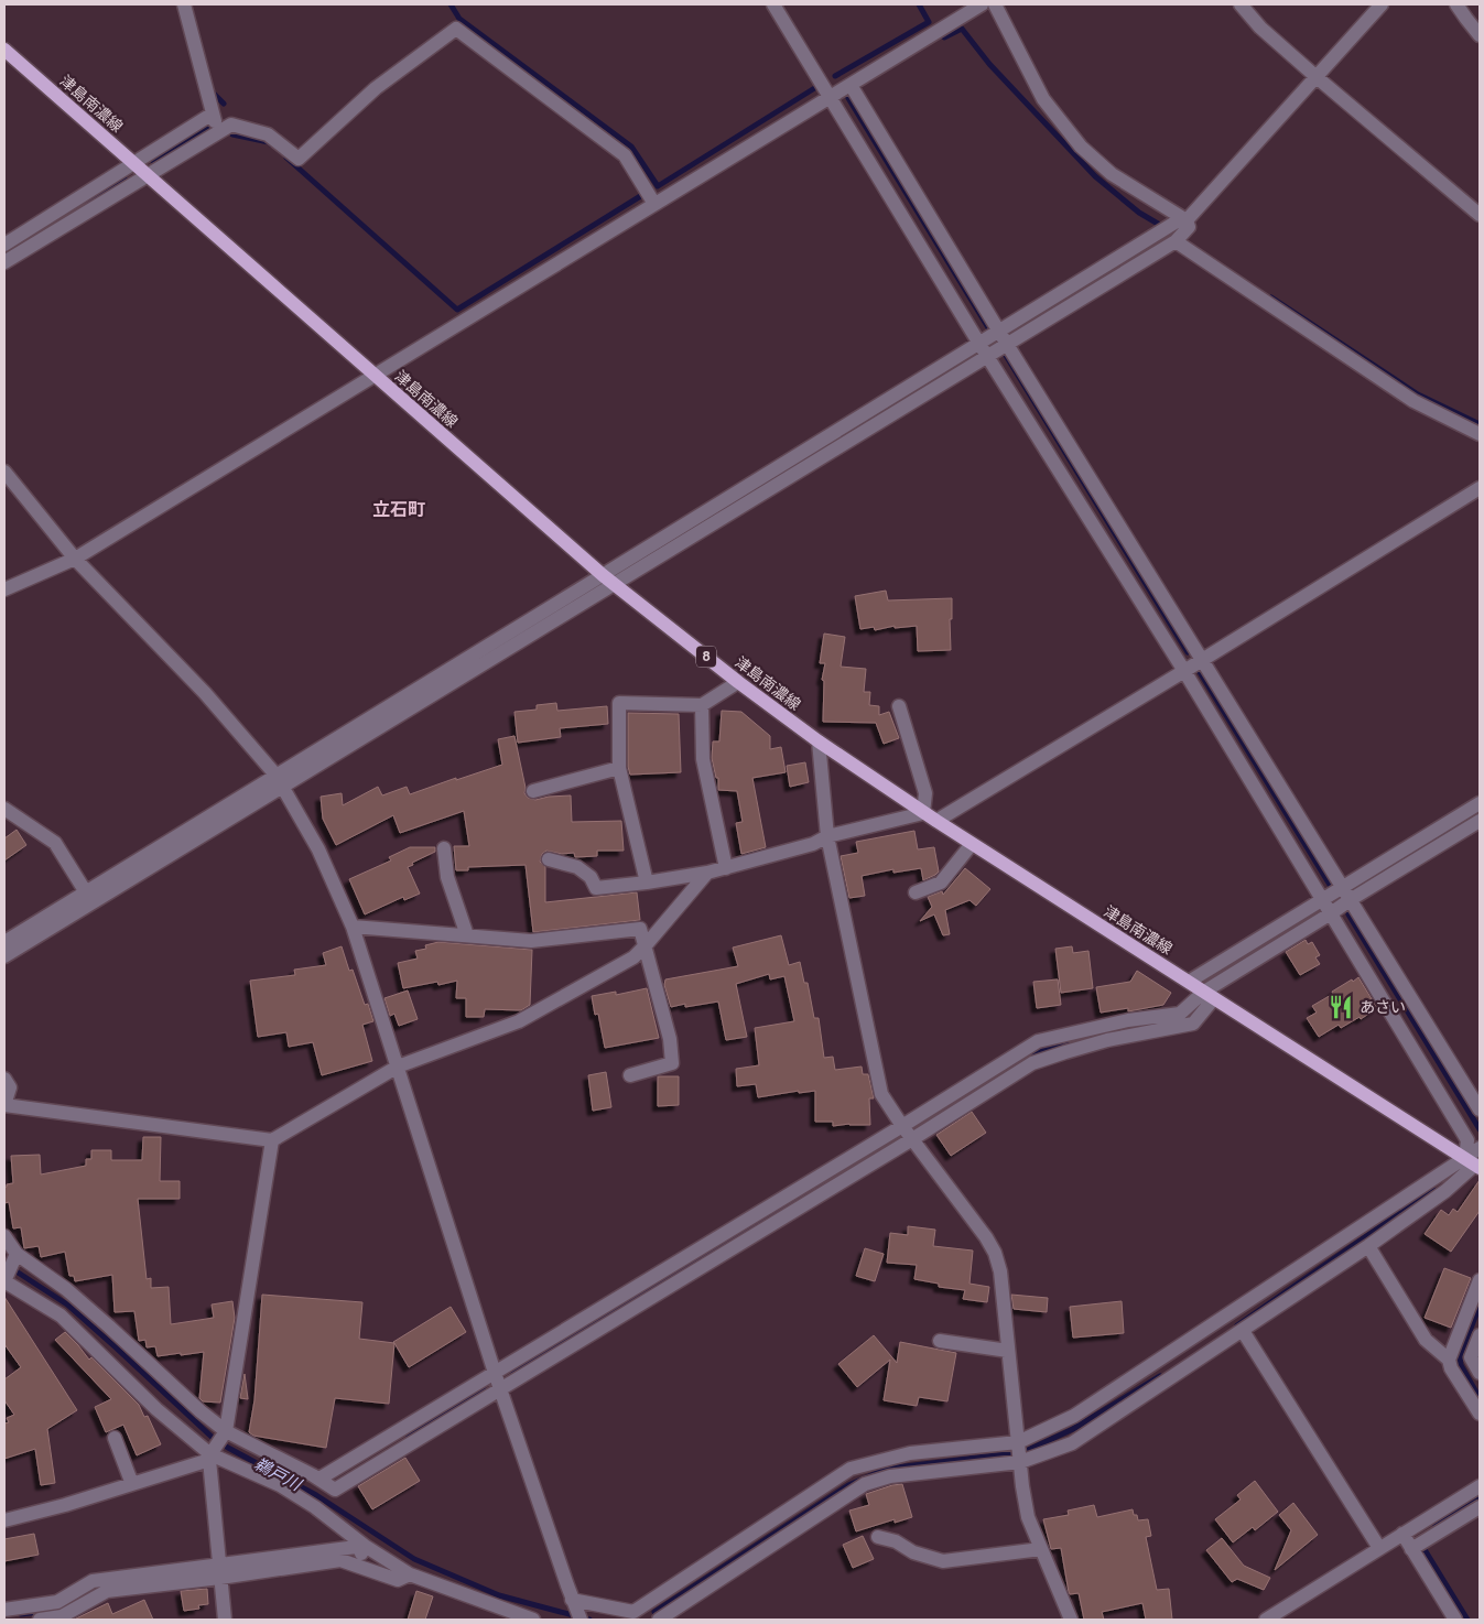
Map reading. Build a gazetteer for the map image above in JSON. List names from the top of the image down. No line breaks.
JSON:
{"streets":{"main road":["津島南濃線","8"]},"districts":["立石町"],"water":["鵜戸川"],"places":{"restaurant":["あさい"]}}
